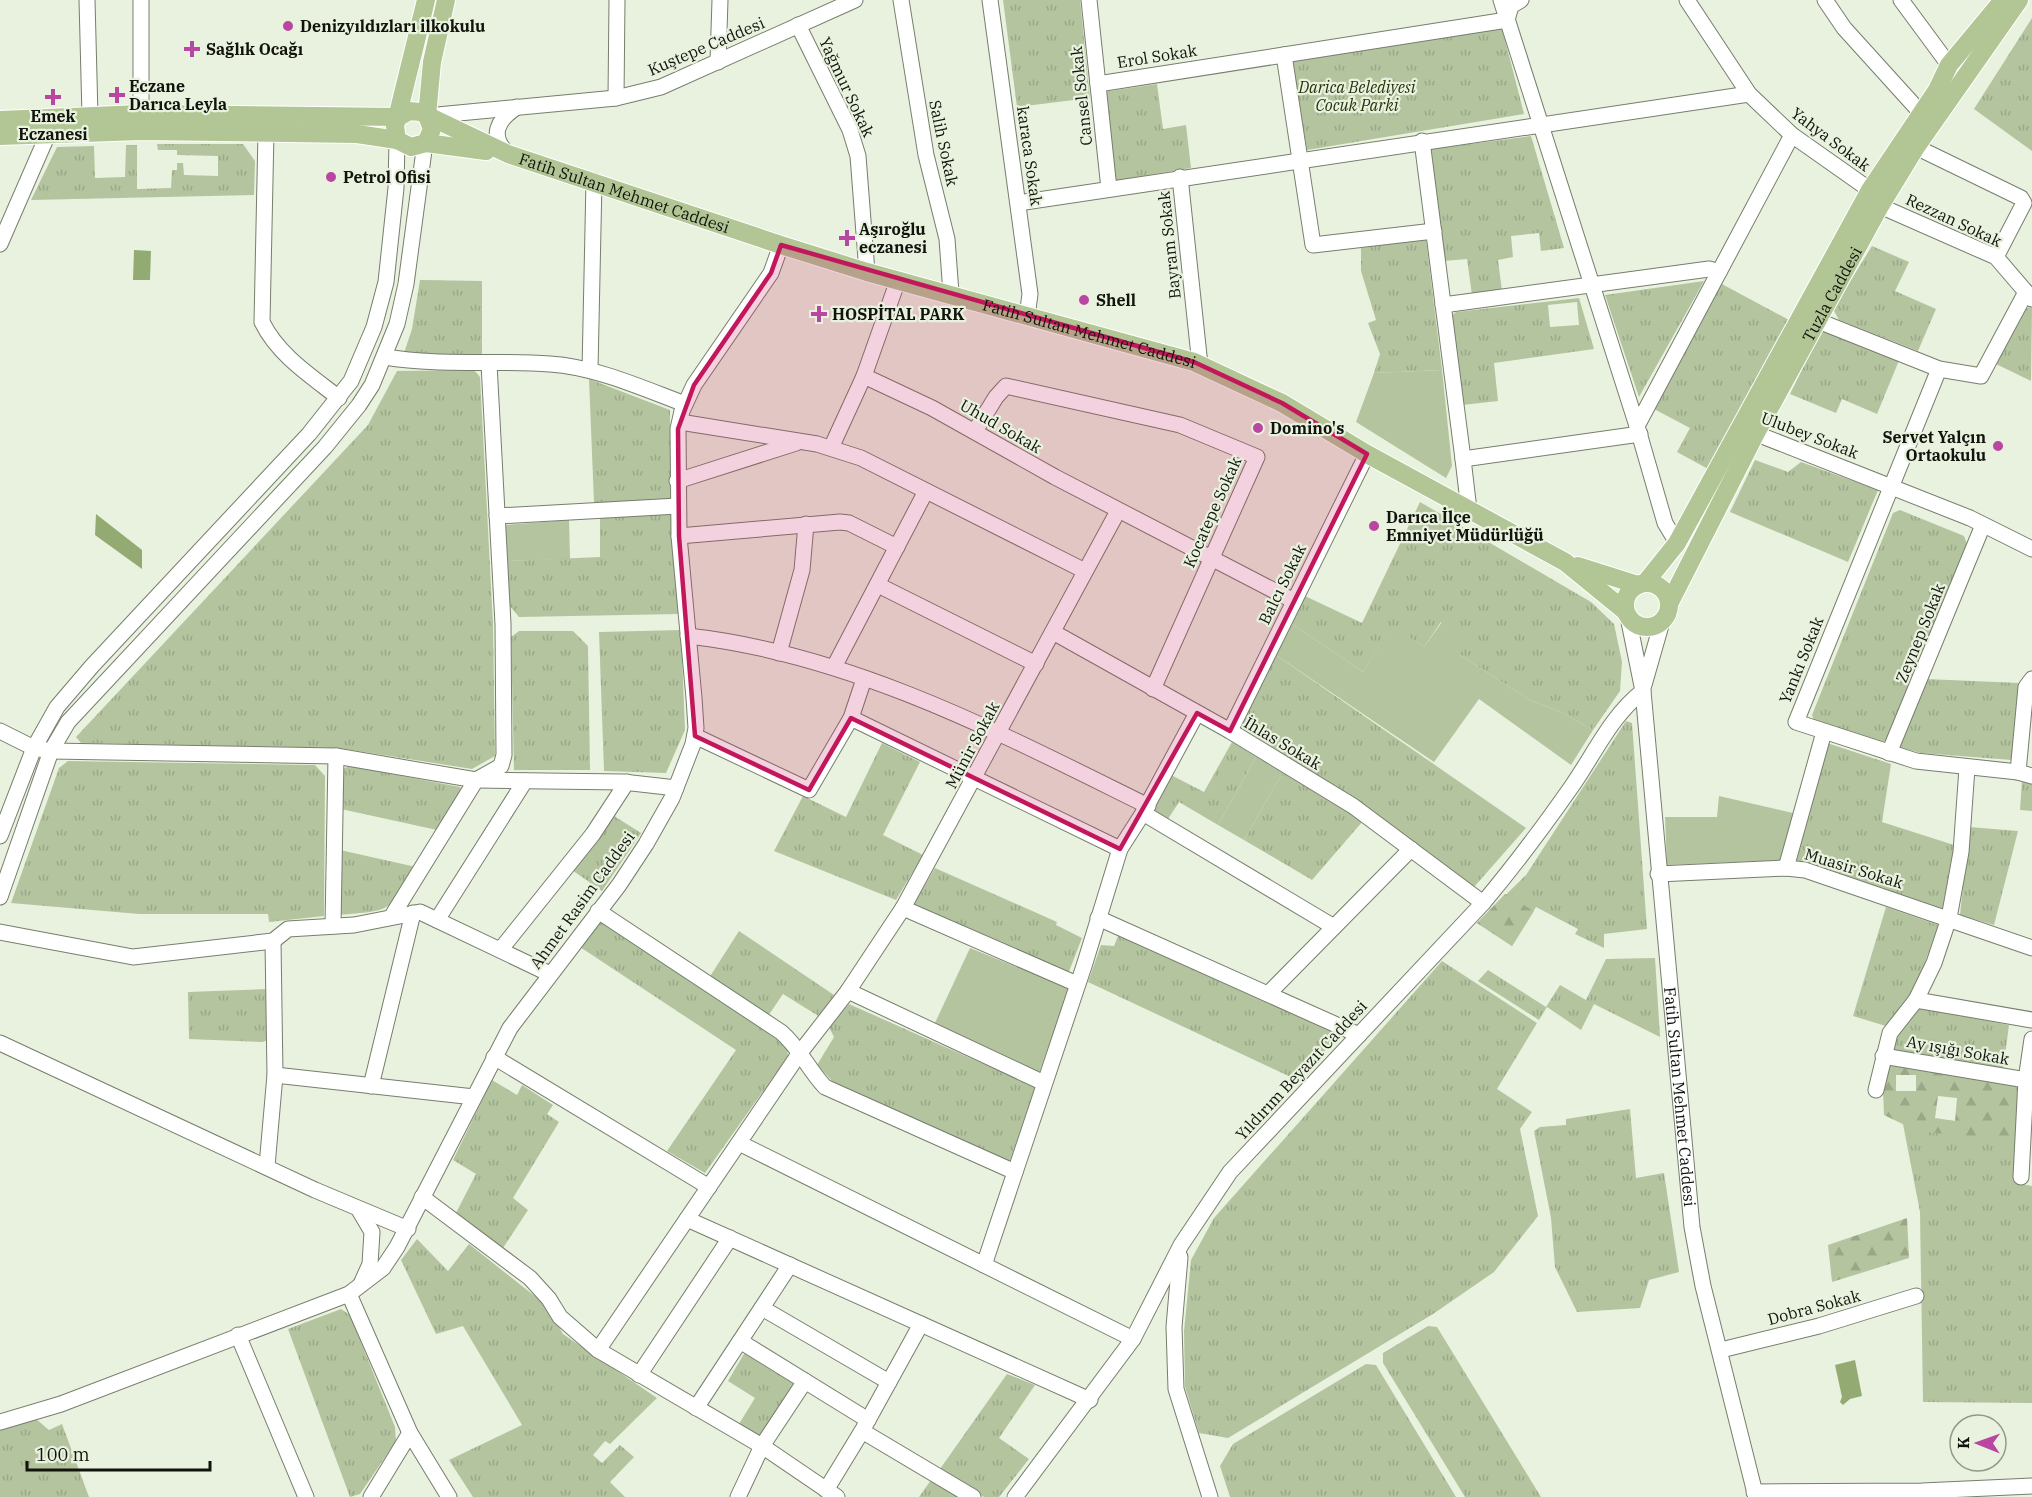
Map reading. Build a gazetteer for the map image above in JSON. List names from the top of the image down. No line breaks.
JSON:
{"streets":{"main road":["Fatih Sultan Mehmet Caddesi","Tuzla Caddesi"],"street":["Kuştepe Caddesi","Erol Sokak","Yağmur Sokak","Cansel Sokak","Yahya Sokak","Salih Sokak","karaca Sokak","Rezzan Sokak","Bayram Sokak","Uhud Sokak","Ulubey Sokak","Kocatepe Sokak","Balcı Sokak","Zeynep Sokak","Yankı Sokak","İhlas Sokak","Münir Sokak","Muasir Sokak","Ahmet Rasim Caddesi","Ay ışığı Sokak","Yıldırım Beyazıt Caddesi","Dobra Sokak"]},"crossings":[["Kuştepe Caddesi","Yağmur Sokak"],["Kuştepe Caddesi","Fatih Sultan Mehmet Caddesi"],["Erol Sokak","Cansel Sokak"],["Yağmur Sokak","Fatih Sultan Mehmet Caddesi"],["Cansel Sokak","Bayram Sokak"],["Yahya Sokak","Tuzla Caddesi"],["Salih Sokak","Fatih Sultan Mehmet Caddesi"],["karaca Sokak","Fatih Sultan Mehmet Caddesi"],["karaca Sokak","Bayram Sokak"],["Fatih Sultan Mehmet Caddesi","Bayram Sokak"],["Fatih Sultan Mehmet Caddesi","Tuzla Caddesi"],["Fatih Sultan Mehmet Caddesi","Balcı Sokak"],["Fatih Sultan Mehmet Caddesi","Muasir Sokak"],["Fatih Sultan Mehmet Caddesi","Ahmet Rasim Caddesi"],["Fatih Sultan Mehmet Caddesi","Yıldırım Beyazıt Caddesi"],["Fatih Sultan Mehmet Caddesi","Dobra Sokak"],["Rezzan Sokak","Tuzla Caddesi"],["Tuzla Caddesi","Ulubey Sokak"],["Uhud Sokak","Kocatepe Sokak"],["Uhud Sokak","Münir Sokak"],["Ulubey Sokak","Zeynep Sokak"],["Ulubey Sokak","Yankı Sokak"],["Kocatepe Sokak","İhlas Sokak"],["Balcı Sokak","İhlas Sokak"],["Zeynep Sokak","Yankı Sokak"],["İhlas Sokak","Münir Sokak"],["İhlas Sokak","Yıldırım Beyazıt Caddesi"]],"parks":["Darica Belediyesi Cocuk Parki"],"places":{"other":["Denizyıldızları ilkokulu","Petrol Ofisi","Shell","Domino's","Servet Yalçın Ortaokulu","Darıca İlçe Emniyet Müdürlüğü"],"health":["Sağlık Ocağı","Eczane Darıca Leyla","Emek Eczanesi","Aşıroğlu eczanesi","HOSPİTAL PARK"]},"scale_bar":"100 m","north":"left"}
